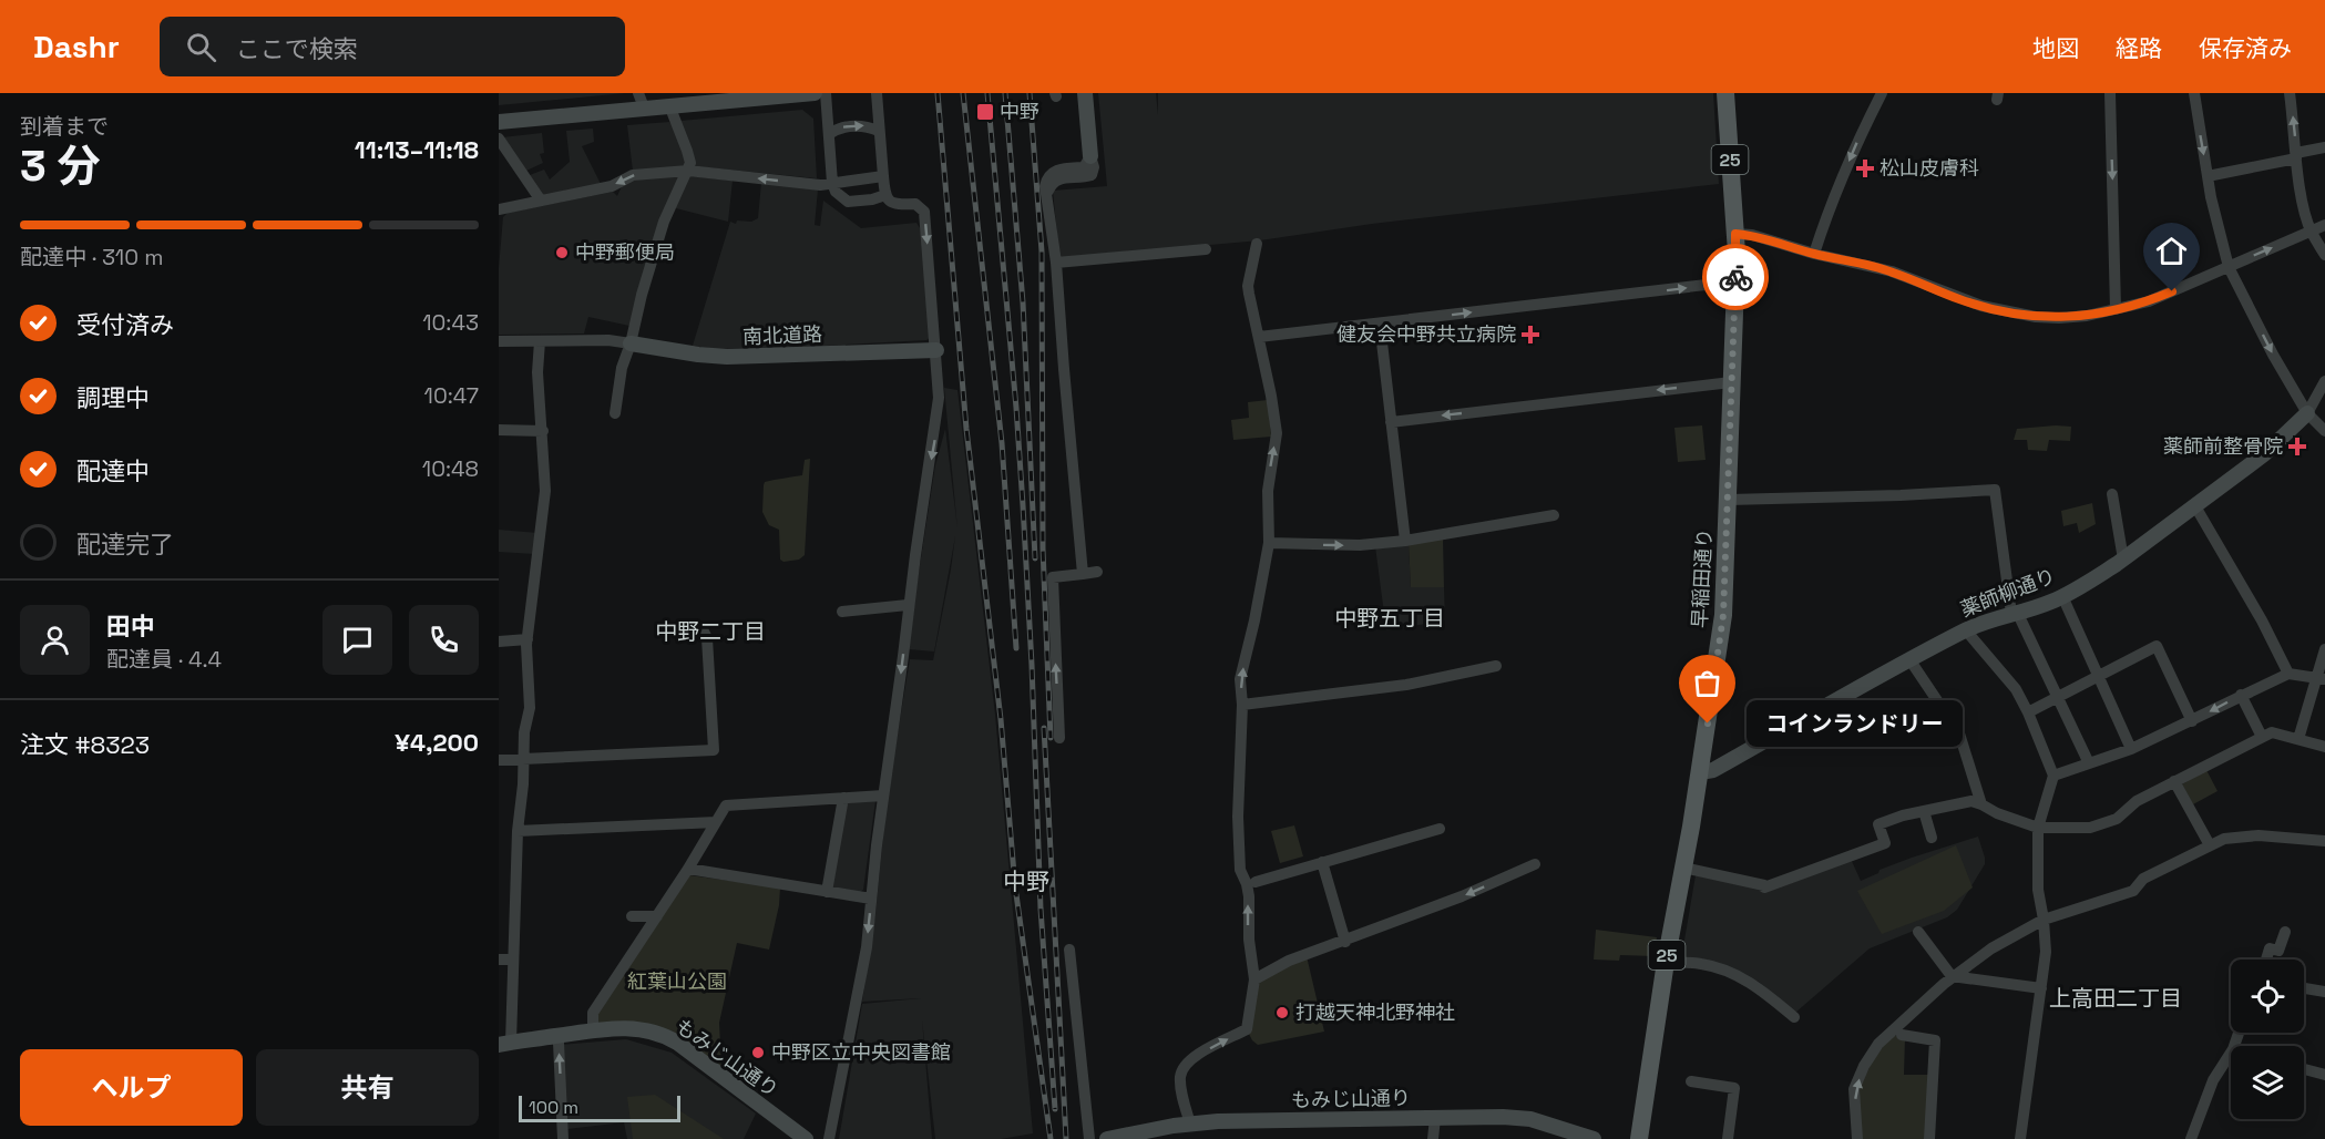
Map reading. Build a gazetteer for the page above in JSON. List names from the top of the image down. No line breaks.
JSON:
{"streets":{"main road":["25","早稲田通り"],"street":["南北道路","薬師柳通り","もみじ山通り"]},"crossings":[["早稲田通り","薬師柳通り"]],"districts":["中野五丁目","中野二丁目","中野","上高田二丁目"],"parks":["紅葉山公園"],"places":{"transit":["中野"],"health":["松山皮膚科","健友会中野共立病院","薬師前整骨院"],"other":["中野郵便局","コインランドリー","打越天神北野神社","中野区立中央図書館"]},"scale_bar":"100 m","page":{"header":"Dashr","search":"ここで検索","nav":["地図","経路","保存済み"],"heading":["3 分","到着まで","11:13–11:18"],"panel":["田中","配達員 · 4.4","注文 #8323","¥4,200"],"bar":"配達中 · 310 m","list":[["受付済み","10:43"],["調理中","10:47"],["配達中","10:48"],"配達完了"],"bubble":"コインランドリー","buttons":["ヘルプ","共有"],"scale":"100 m"}}
